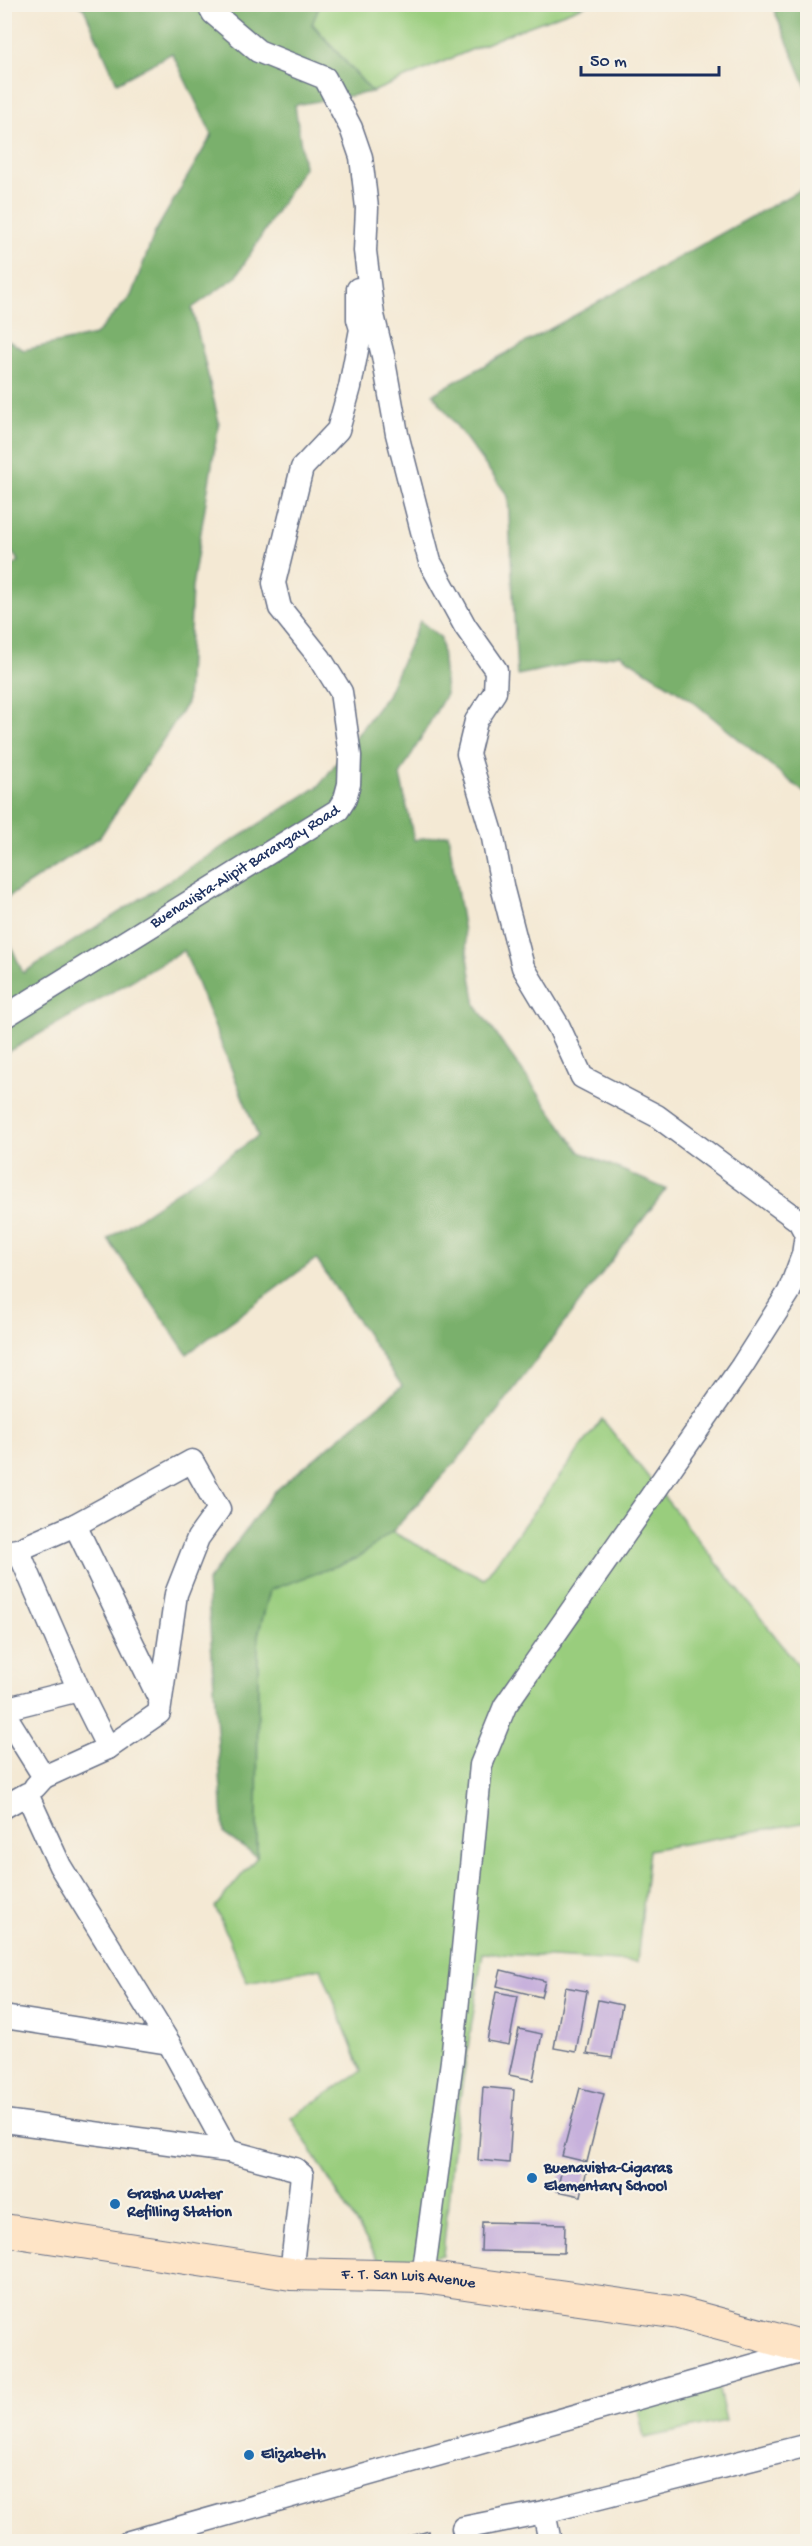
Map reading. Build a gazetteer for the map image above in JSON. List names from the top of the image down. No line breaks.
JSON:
{"streets":{"main road":["F. T. San Luis Avenue"],"street":["Buenavista-Alipit Barangay Road"]},"places":["Buenavista-Cigaras Elementary School","Grasha Water Refilling Station","Elizabeth"],"scale_bar":"50 m"}
